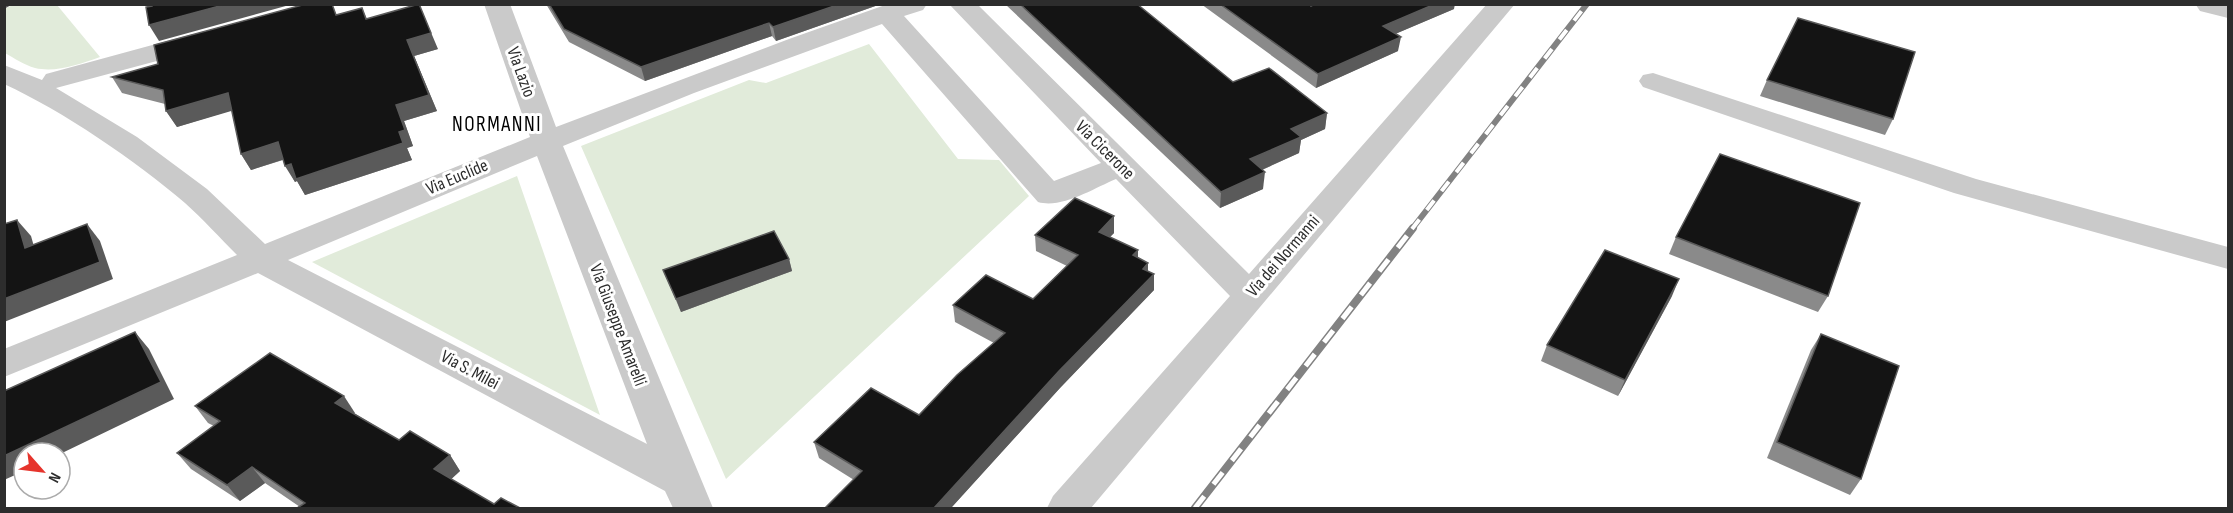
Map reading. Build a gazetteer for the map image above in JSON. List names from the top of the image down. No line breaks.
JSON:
{"streets":{"street":["Via Lazio","Via Cicerone","Via Euclide","Via dei Normanni","Via Giuseppe Amarelli","Via S. Milei"]},"crossings":[["Via Lazio","Via Euclide"],["Via Lazio","Via Giuseppe Amarelli"],["Via Cicerone","Via dei Normanni"],["Via Euclide","Via Giuseppe Amarelli"],["Via Euclide","Via S. Milei"],["Via Giuseppe Amarelli","Via S. Milei"]],"districts":["NORMANNI"],"north":"bottom right"}
